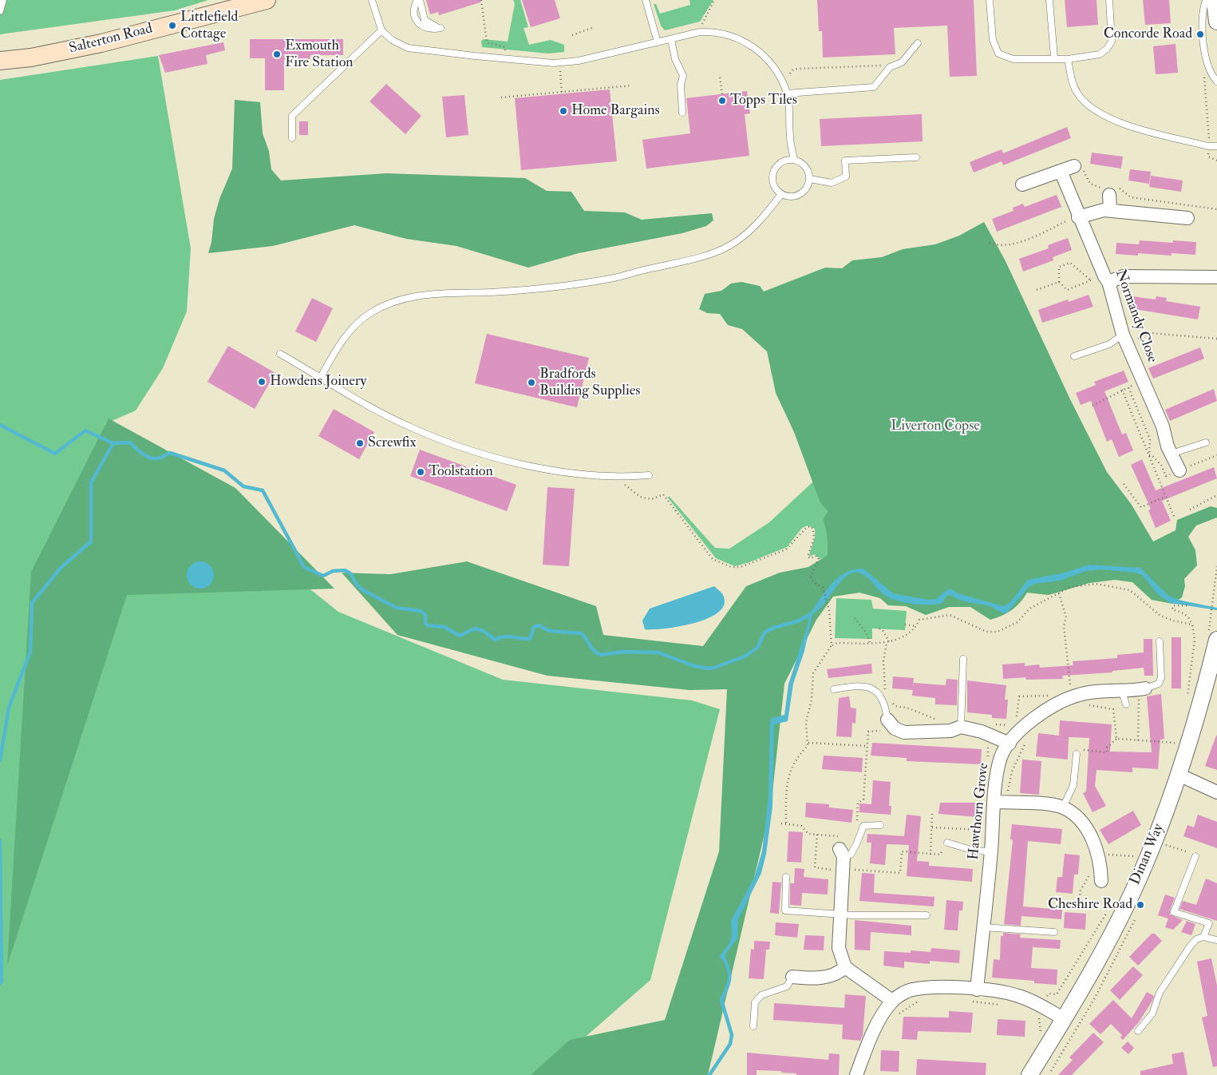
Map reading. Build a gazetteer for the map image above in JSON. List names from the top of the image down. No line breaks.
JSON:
{"streets":{"main road":["Salterton Road"],"street":["Normandy Close","Hawthorn Grove","Dinan Way"]},"parks":["Liverton Copse"],"places":["Littlefield Cottage","Concorde Road","Exmouth Fire Station","Topps Tiles","Home Bargains","Howdens Joinery","Bradfords Building Supplies","Screwfix","Toolstation","Cheshire Road"]}
